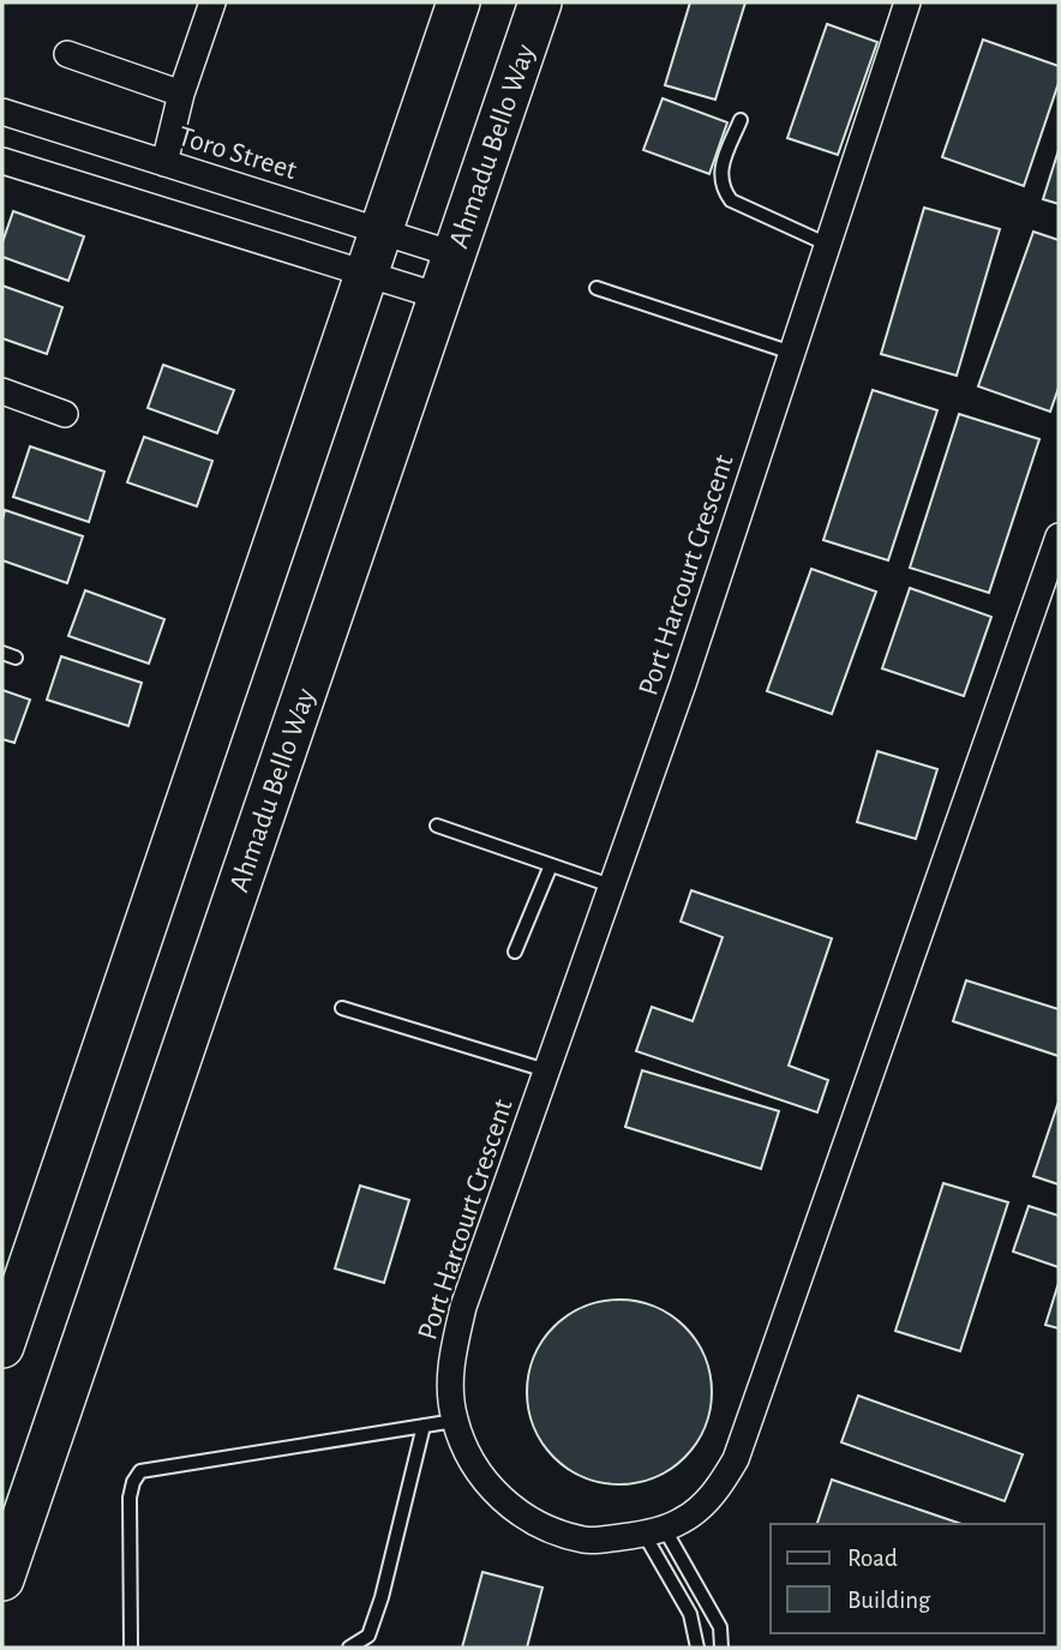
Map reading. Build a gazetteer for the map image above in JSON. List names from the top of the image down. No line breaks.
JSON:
{"streets":{"main road":["Ahmadu Bello Way"],"street":["Toro Street","Port Harcourt Crescent"]},"crossings":[["Ahmadu Bello Way","Toro Street"]],"legend":["Road","Building"]}
